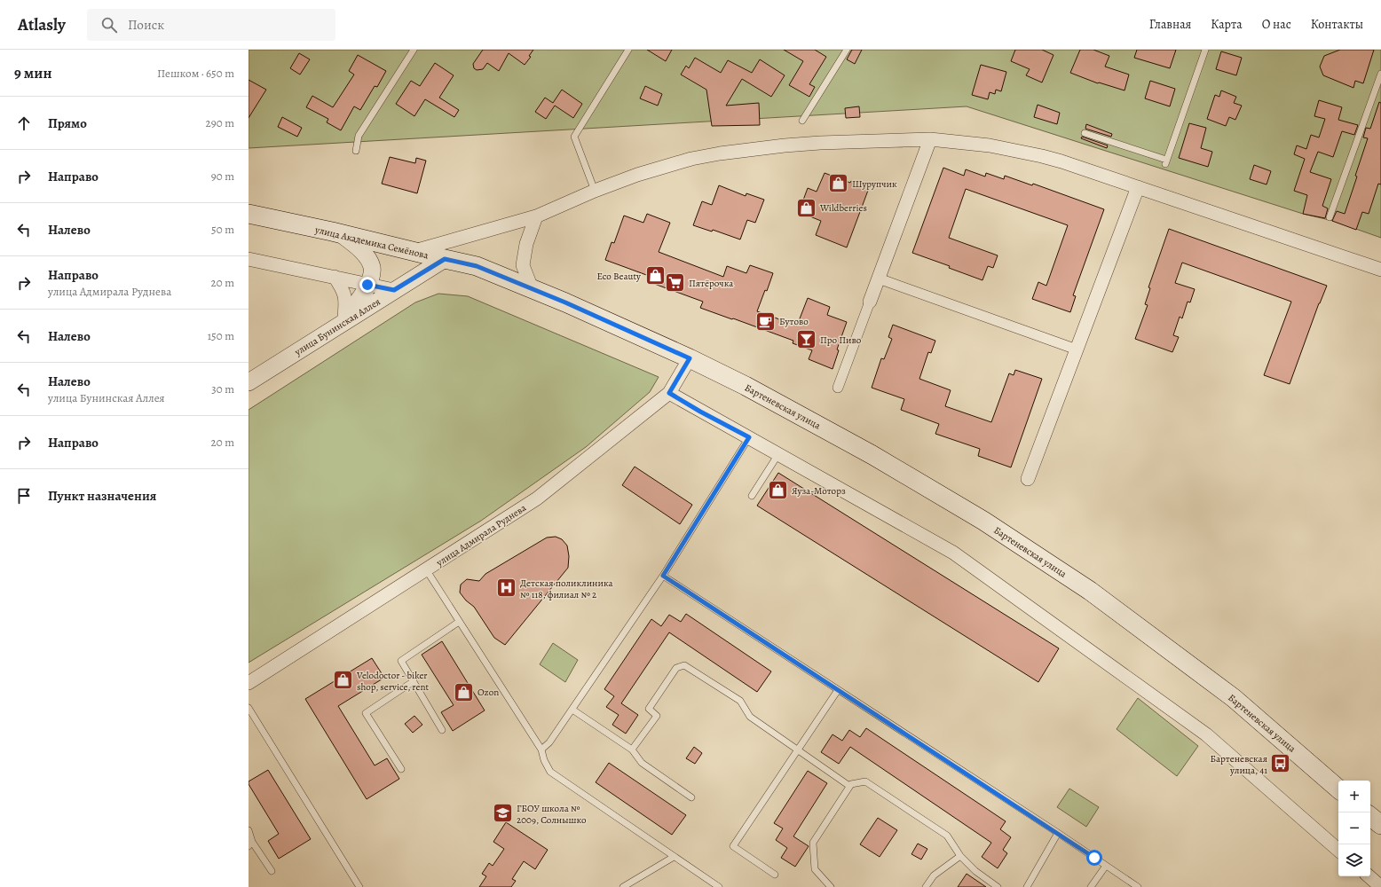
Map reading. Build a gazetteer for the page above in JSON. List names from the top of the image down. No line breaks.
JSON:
{"streets":{"main road":["улица Академика Семёнова","Бартеневская улица"],"street":["улица Бунинская Аллея","улица Адмирала Руднева"]},"crossings":[["улица Академика Семёнова","улица Бунинская Аллея"],["улица Академика Семёнова","Бартеневская улица"],["улица Академика Семёнова","улица Адмирала Руднева"],["Бартеневская улица","улица Адмирала Руднева"]],"places":{"shop":["Шурупчик","Wildberries","Eco Beauty","Яуза-Моторз","Velodoctor - biker shop, service, rent","Ozon"],"supermarket":["Пятёрочка"],"cafe":["Бутово"],"bar":["Про Пиво"],"hospital":["Детская поликлиника № 118, филиал № 2"],"bus stop":["Бартеневская улица, 41"],"school or university":["ГБОУ школа № 2009, Солнышко"]},"page":{"header":"Atlasly","search":"Поиск","nav":["Главная","Карта","О нас","Контакты"],"heading":["9 мин","Пешком · 650 m"],"list":[["Прямо","290 m"],["Направо","90 m"],["Налево","50 m"],["Направо","улица Адмирала Руднева","20 m"],["Налево","150 m"],["Налево","улица Бунинская Аллея","30 m"],["Направо","20 m"],"Пункт назначения"],"map_buttons":["+","−"]}}
